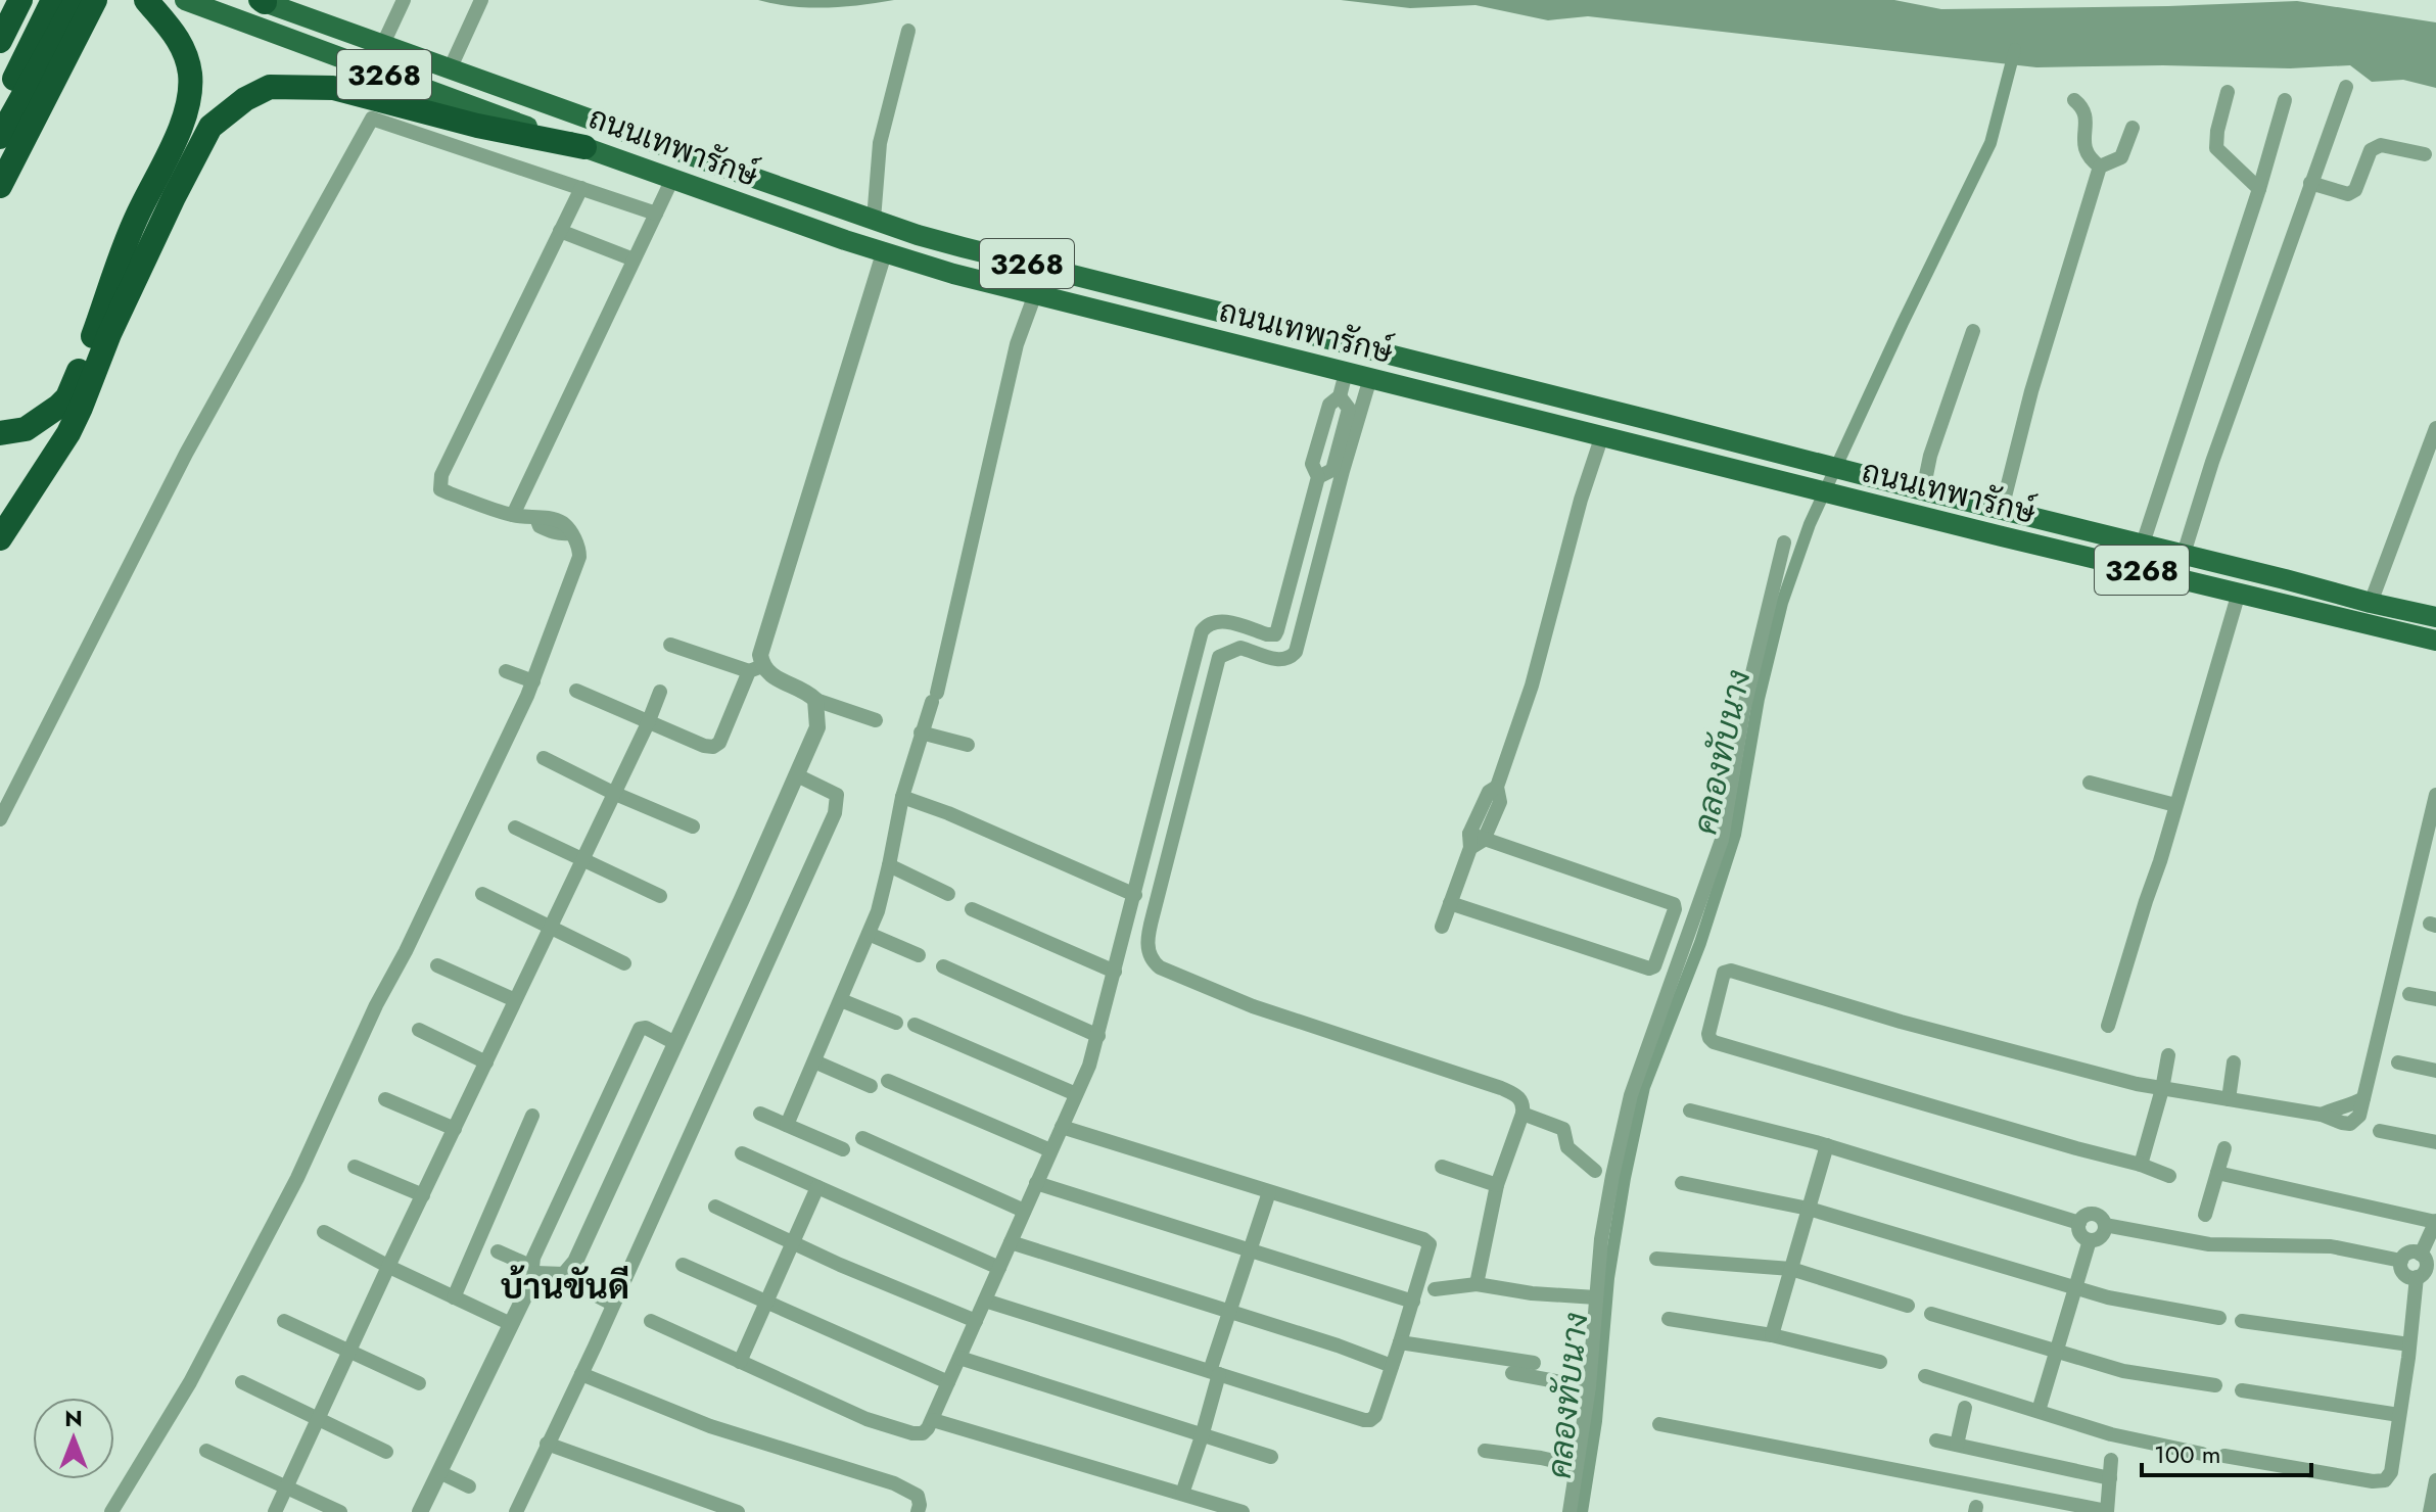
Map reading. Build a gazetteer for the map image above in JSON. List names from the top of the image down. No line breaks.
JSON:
{"streets":{"main road":["3268","ถนนเทพารักษ์"]},"districts":["บ้านขันดี"],"water":["คลองทับนาง"],"scale_bar":"100 m","north":"top"}
